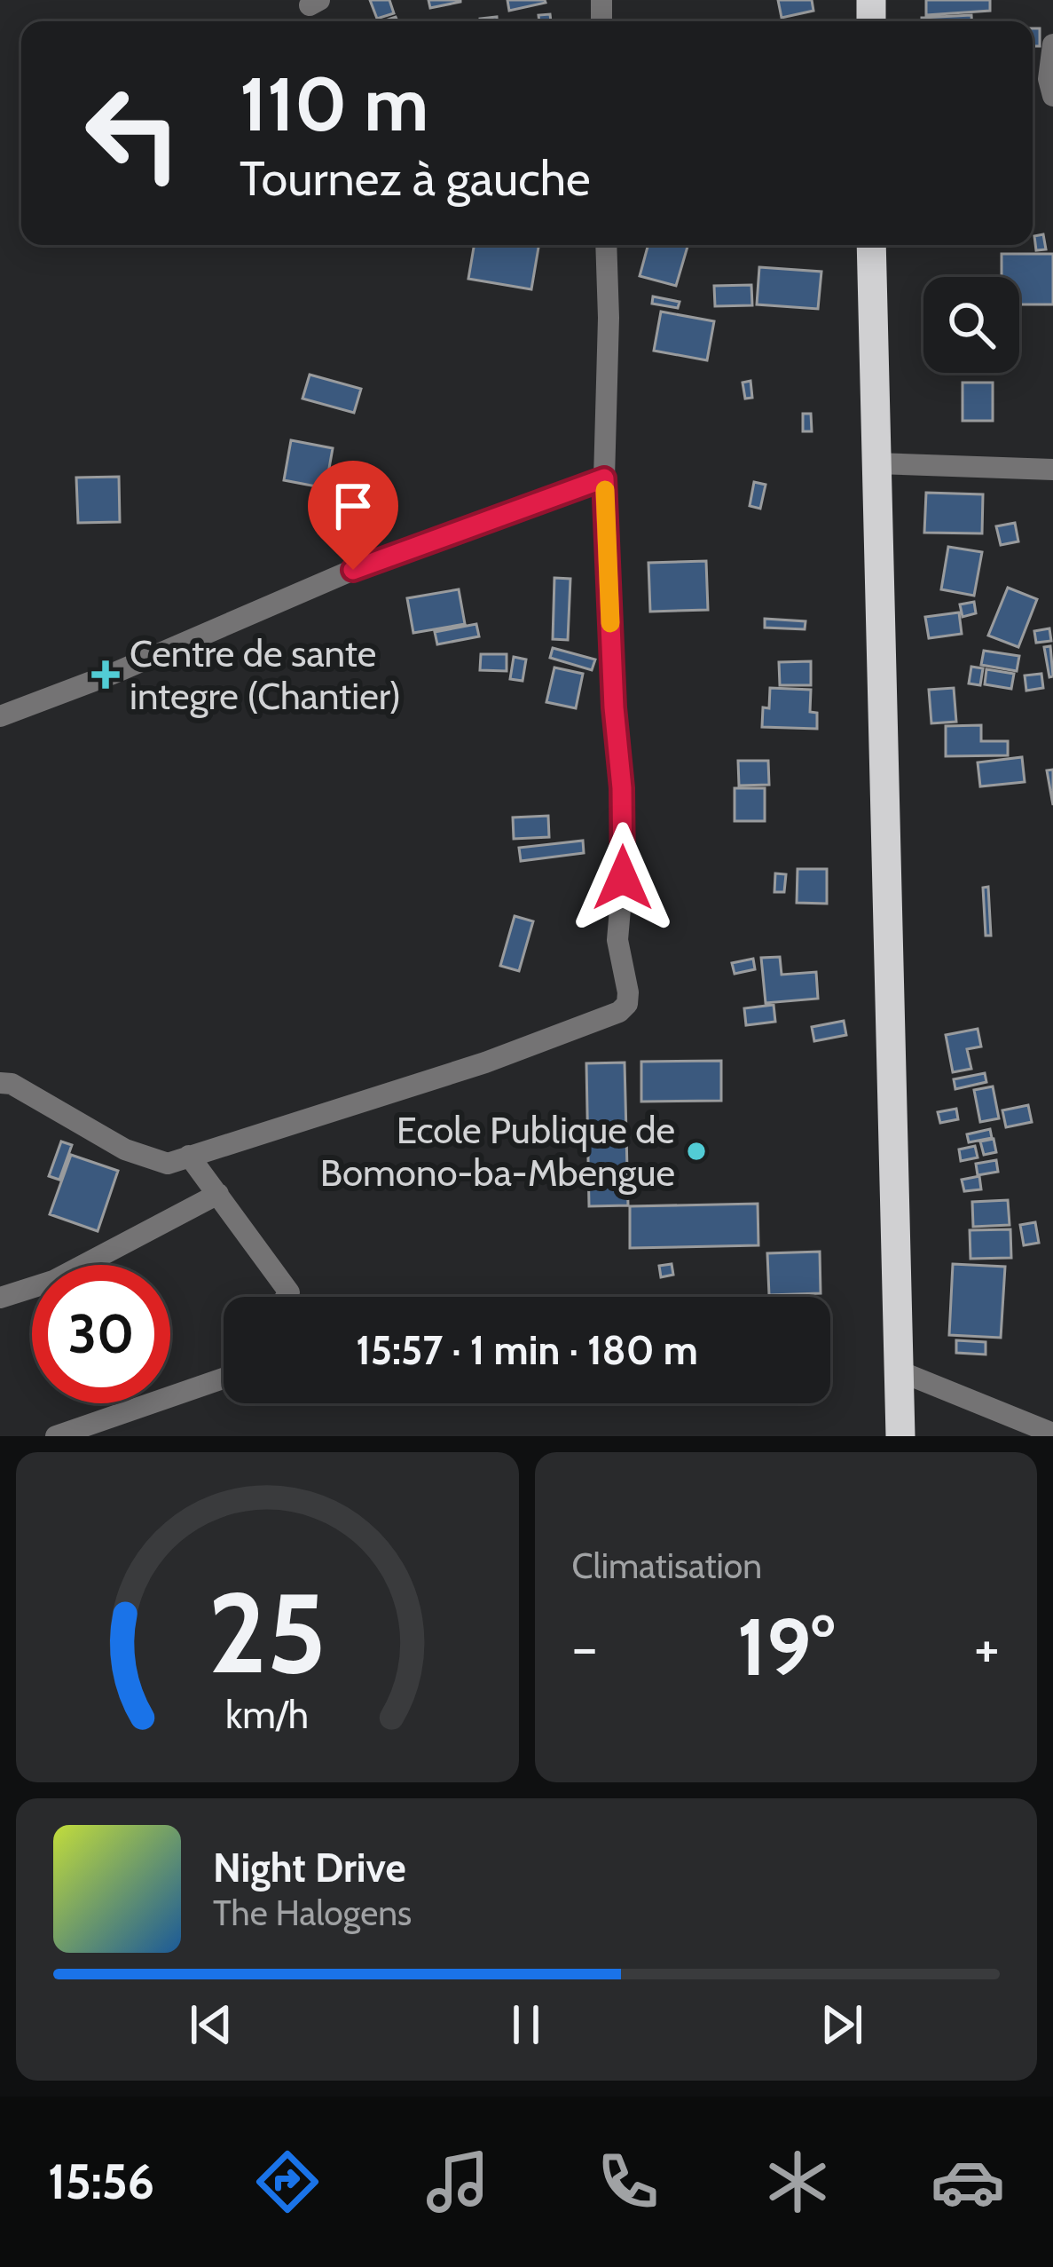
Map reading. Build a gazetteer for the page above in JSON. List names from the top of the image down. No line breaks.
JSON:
{"places":{"health":["Centre de sante integre (Chantier)"],"other":["Ecole Publique de Bomono-ba-Mbengue"]},"page":{"turn":["110 m","Tournez à gauche"],"limit":"30","trip":"15:57 · 1 min · 180 m","tile":"Climatisation","heat":["−","19°","+"],"song":["Night Drive","The Halogens"],"tabs":"15:56","gauge":["25","km/h"]}}
